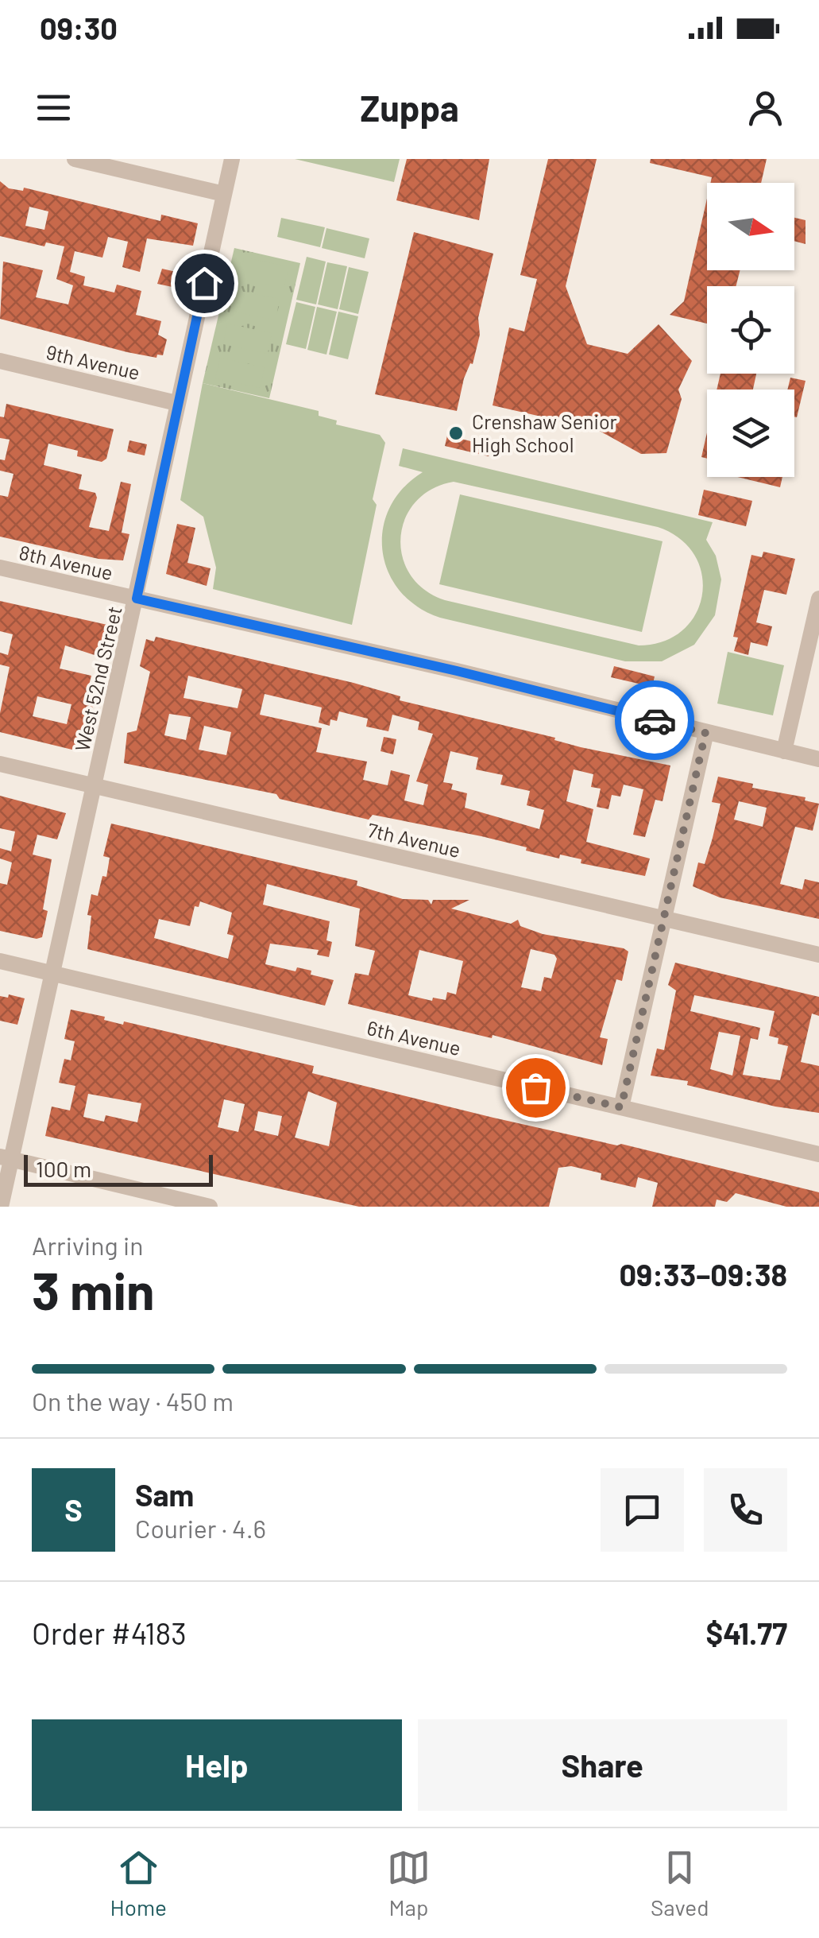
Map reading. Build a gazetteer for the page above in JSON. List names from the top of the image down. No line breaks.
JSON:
{"streets":{"street":["9th Avenue","8th Avenue","West 52nd Street","7th Avenue","6th Avenue"]},"crossings":[["9th Avenue","West 52nd Street"],["8th Avenue","West 52nd Street"],["West 52nd Street","7th Avenue"],["West 52nd Street","6th Avenue"]],"places":["Crenshaw Senior High School"],"scale_bar":"100 m","north":"right","page":{"status":"09:30","header":"Zuppa","scale":"100 m","heading":["3 min","Arriving in","09:33–09:38"],"panel":["Sam","Courier · 4.6","Order #4183","$41.77"],"bar":"On the way · 450 m","round":"S","buttons":["Help","Share"],"tabs":["Home","Map","Saved"]}}
